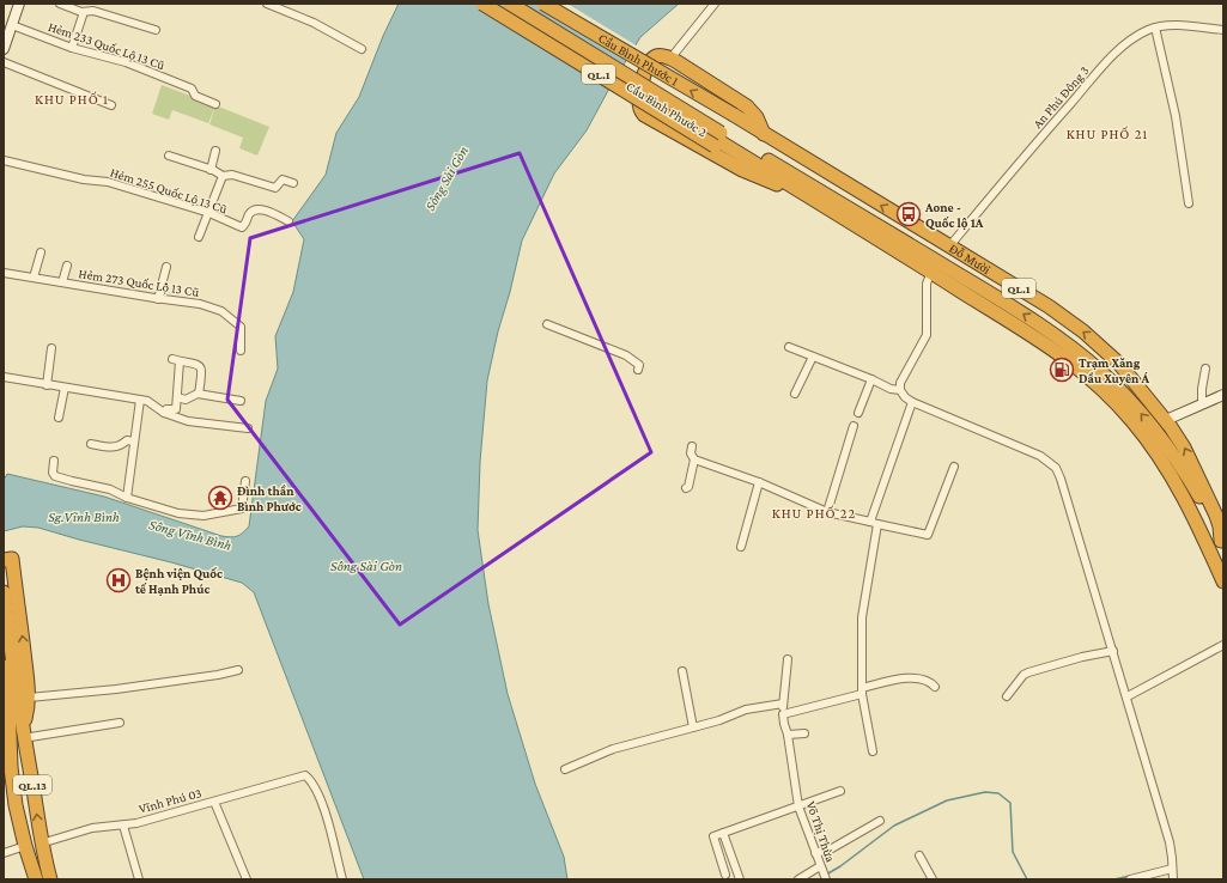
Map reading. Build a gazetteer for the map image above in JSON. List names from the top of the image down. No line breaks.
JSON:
{"streets":{"highway":["Cầu Bình Phước 1","QL.1","Cầu Bình Phước 2","Đỗ Mười","QL.13"],"street":["Hẻm 233 Quốc Lộ 13 Cũ","An Phú Đông 3","Hẻm 255 Quốc Lộ 13 Cũ","Hẻm 273 Quốc Lộ 13 Cũ","Vĩnh Phú 03","Võ Thị Thừa"]},"crossings":[["Cầu Bình Phước 1","Đỗ Mười"],["QL.1","Cầu Bình Phước 2"],["QL.1","Đỗ Mười"],["An Phú Đông 3","Đỗ Mười"],["Cầu Bình Phước 2","Đỗ Mười"],["QL.13","Vĩnh Phú 03"]],"districts":["KHU PHỐ 1","KHU PHỐ 21","KHU PHỐ 22"],"water":["Sông Sài Gòn","Sg.Vĩnh Bình","Sông Vĩnh Bình"],"places":{"bus stop":["Aone - Quốc lộ 1A"],"fuel station":["Trạm Xăng Dầu Xuyên Á"],"temple":["Đình thần Bình Phước"],"hospital":["Bệnh viện Quốc tế Hạnh Phúc"]}}
